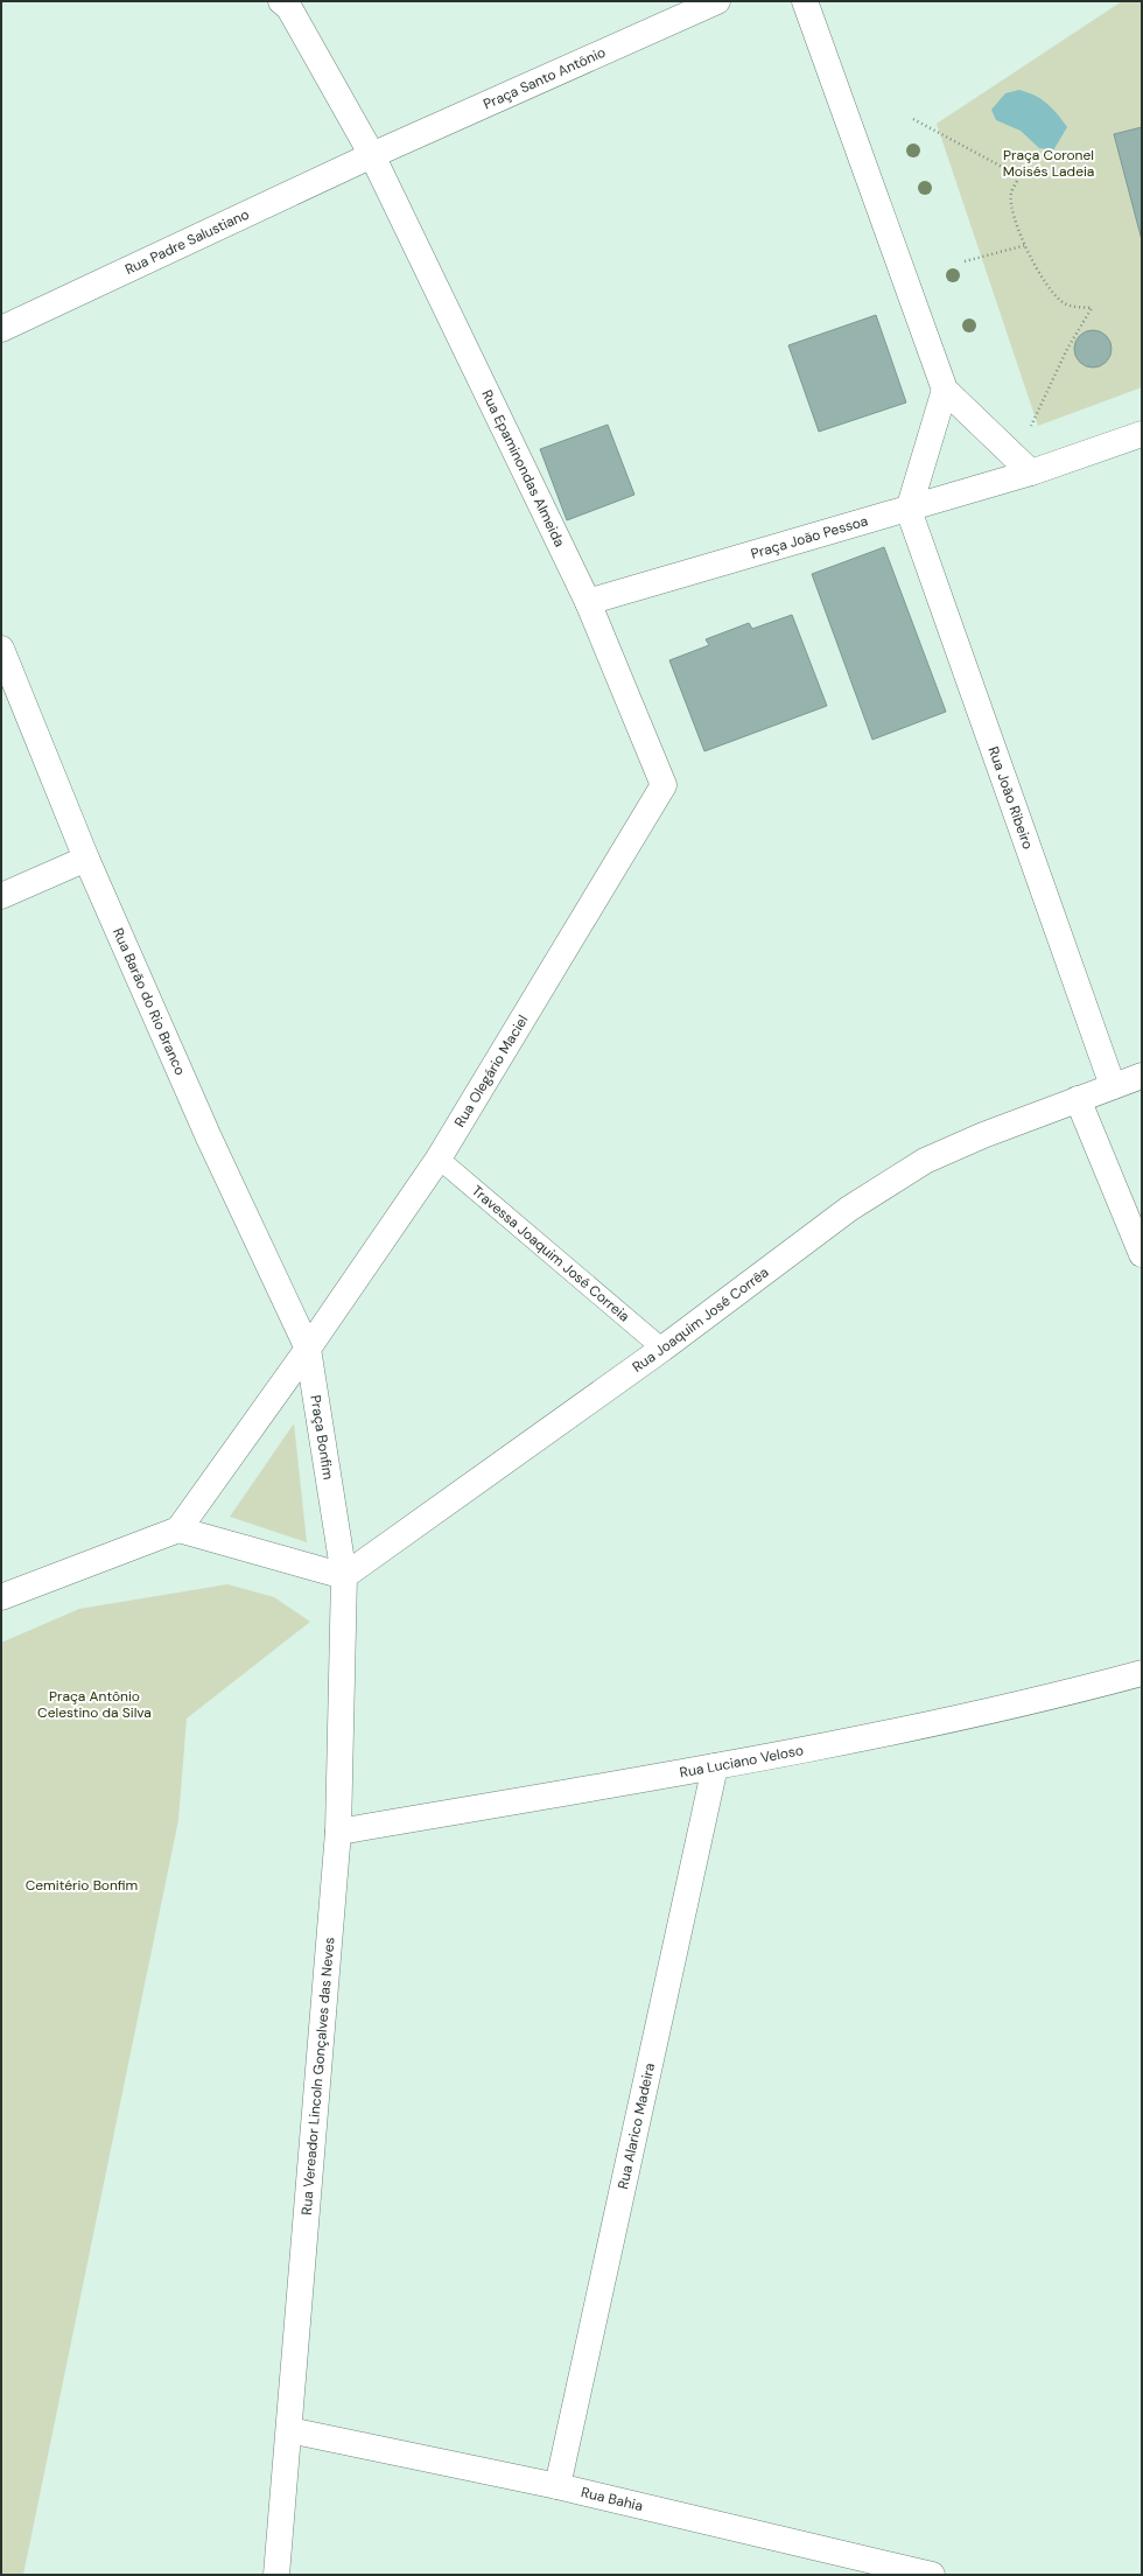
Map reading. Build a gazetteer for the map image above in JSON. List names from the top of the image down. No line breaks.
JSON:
{"streets":{"street":["Praça Santo Antônio","Rua Padre Salustiano","Rua Epaminondas Almeida","Praça João Pessoa","Rua João Ribeiro","Rua Barão do Rio Branco","Rua Olegário Maciel","Rua Joaquim José Corrêa","Praça Bonfim","Rua Luciano Veloso","Rua Vereador Lincoln Gonçalves das Neves","Rua Alarico Madeira","Rua Bahia"],"lane":["Travessa Joaquim José Correia"]},"crossings":[["Praça Santo Antônio","Rua Padre Salustiano"],["Praça Santo Antônio","Rua Epaminondas Almeida"],["Rua Padre Salustiano","Rua Epaminondas Almeida"],["Rua Epaminondas Almeida","Praça João Pessoa"],["Rua Epaminondas Almeida","Rua Olegário Maciel"],["Praça João Pessoa","Rua João Ribeiro"],["Rua João Ribeiro","Rua Joaquim José Corrêa"],["Rua Barão do Rio Branco","Rua Olegário Maciel"],["Rua Barão do Rio Branco","Praça Bonfim"],["Rua Olegário Maciel","Travessa Joaquim José Correia"],["Rua Olegário Maciel","Praça Bonfim"],["Travessa Joaquim José Correia","Rua Joaquim José Corrêa"],["Rua Joaquim José Corrêa","Praça Bonfim"],["Rua Joaquim José Corrêa","Rua Vereador Lincoln Gonçalves das Neves"],["Praça Bonfim","Rua Vereador Lincoln Gonçalves das Neves"],["Rua Luciano Veloso","Rua Vereador Lincoln Gonçalves das Neves"],["Rua Luciano Veloso","Rua Alarico Madeira"],["Rua Vereador Lincoln Gonçalves das Neves","Rua Bahia"],["Rua Alarico Madeira","Rua Bahia"]],"parks":["Praça Coronel Moisés Ladeia","Praça Antônio Celestino da Silva","Cemitério Bonfim"]}
